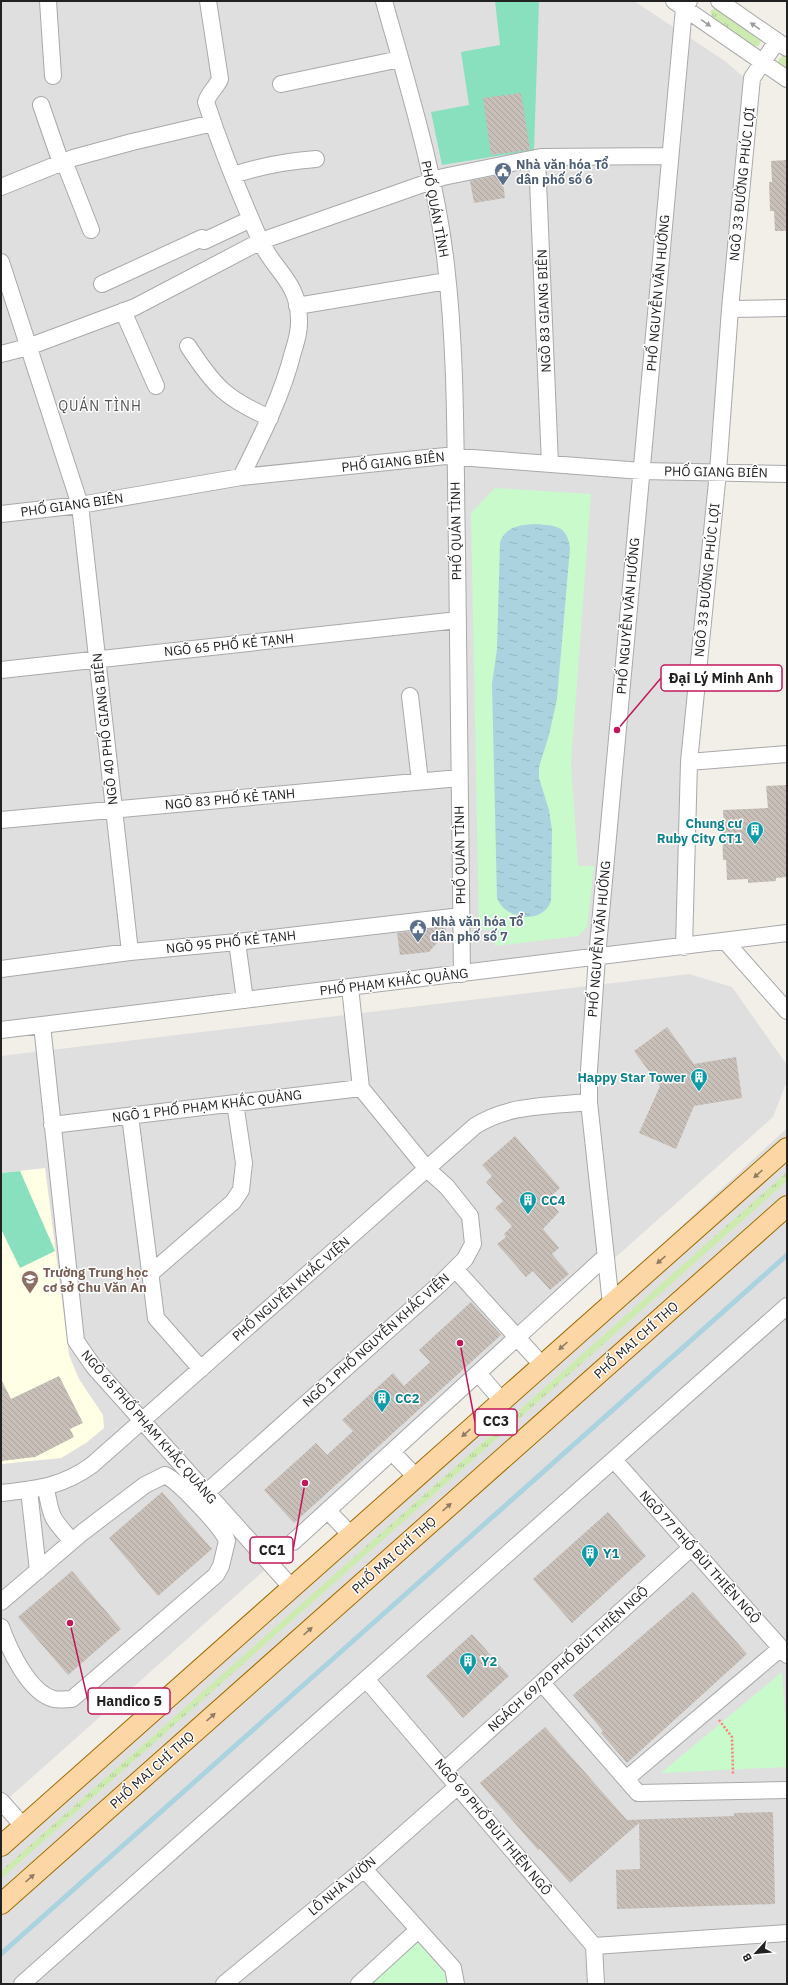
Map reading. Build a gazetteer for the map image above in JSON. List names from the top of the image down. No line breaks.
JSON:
{"streets":{"main road":["PHỐ MAI CHÍ THỌ"],"street":["NGÕ 33 ĐƯỜNG PHÚC LỢI","PHỐ QUÁN TÌNH","PHỐ NGUYỄN VĂN HƯỞNG","NGÕ 83 GIANG BIÊN","PHỐ GIANG BIÊN","NGÕ 65 PHỐ KẺ TẠNH","NGÕ 40 PHỐ GIANG BIÊN","NGÕ 83 PHỐ KẺ TẠNH","NGÕ 95 PHỐ KẺ TẠNH","PHỐ PHẠM KHẮC QUẢNG","NGÕ 1 PHỐ PHẠM KHẮC QUẢNG","PHỐ NGUYỄN KHẮC VIỆN","NGÕ 1 PHỐ NGUYỄN KHẮC VIỆN","NGÕ 65 PHỐ PHẠM KHẮC QUẢNG","NGÕ 77 PHỐ BÙI THIỆN NGỘ","NGÁCH 69/20 PHỐ BÙI THIỆN NGỘ","NGÕ 69 PHỐ BÙI THIỆN NGÔ","LÔ NHÀ VƯỜN"]},"crossings":[["NGÕ 33 ĐƯỜNG PHÚC LỢI","PHỐ GIANG BIÊN"],["NGÕ 33 ĐƯỜNG PHÚC LỢI","PHỐ PHẠM KHẮC QUẢNG"],["PHỐ QUÁN TÌNH","PHỐ GIANG BIÊN"],["PHỐ QUÁN TÌNH","NGÕ 65 PHỐ KẺ TẠNH"],["PHỐ QUÁN TÌNH","NGÕ 83 PHỐ KẺ TẠNH"],["PHỐ QUÁN TÌNH","NGÕ 95 PHỐ KẺ TẠNH"],["PHỐ QUÁN TÌNH","PHỐ PHẠM KHẮC QUẢNG"],["PHỐ NGUYỄN VĂN HƯỞNG","PHỐ GIANG BIÊN"],["PHỐ NGUYỄN VĂN HƯỞNG","PHỐ PHẠM KHẮC QUẢNG"],["PHỐ NGUYỄN VĂN HƯỞNG","PHỐ NGUYỄN KHẮC VIỆN"],["NGÕ 83 GIANG BIÊN","PHỐ GIANG BIÊN"],["PHỐ GIANG BIÊN","NGÕ 40 PHỐ GIANG BIÊN"],["NGÕ 65 PHỐ KẺ TẠNH","NGÕ 40 PHỐ GIANG BIÊN"],["NGÕ 40 PHỐ GIANG BIÊN","NGÕ 83 PHỐ KẺ TẠNH"],["NGÕ 40 PHỐ GIANG BIÊN","NGÕ 95 PHỐ KẺ TẠNH"],["PHỐ PHẠM KHẮC QUẢNG","NGÕ 65 PHỐ PHẠM KHẮC QUẢNG"],["NGÕ 1 PHỐ PHẠM KHẮC QUẢNG","NGÕ 65 PHỐ PHẠM KHẮC QUẢNG"],["PHỐ NGUYỄN KHẮC VIỆN","NGÕ 1 PHỐ NGUYỄN KHẮC VIỆN"],["PHỐ NGUYỄN KHẮC VIỆN","NGÕ 65 PHỐ PHẠM KHẮC QUẢNG"],["NGÕ 1 PHỐ NGUYỄN KHẮC VIỆN","NGÕ 65 PHỐ PHẠM KHẮC QUẢNG"],["NGÕ 77 PHỐ BÙI THIỆN NGỘ","NGÁCH 69/20 PHỐ BÙI THIỆN NGỘ"],["NGÁCH 69/20 PHỐ BÙI THIỆN NGỘ","NGÕ 69 PHỐ BÙI THIỆN NGÔ"],["NGÕ 69 PHỐ BÙI THIỆN NGÔ","LÔ NHÀ VƯỜN"]],"districts":["QUÁN TÌNH"],"places":{"public building":["Nhà văn hóa Tổ dân phố số 6","Nhà văn hóa Tổ dân phố số 7"],"other":["Đại Lý Minh Anh","CC3","CC1","Handico 5"],"building":["Chung cư Ruby City CT1","Happy Star Tower","CC4","CC2","Y1","Y2"],"school or university":["Trường Trung học cơ sở Chu Văn An"]},"north":"bottom left"}
